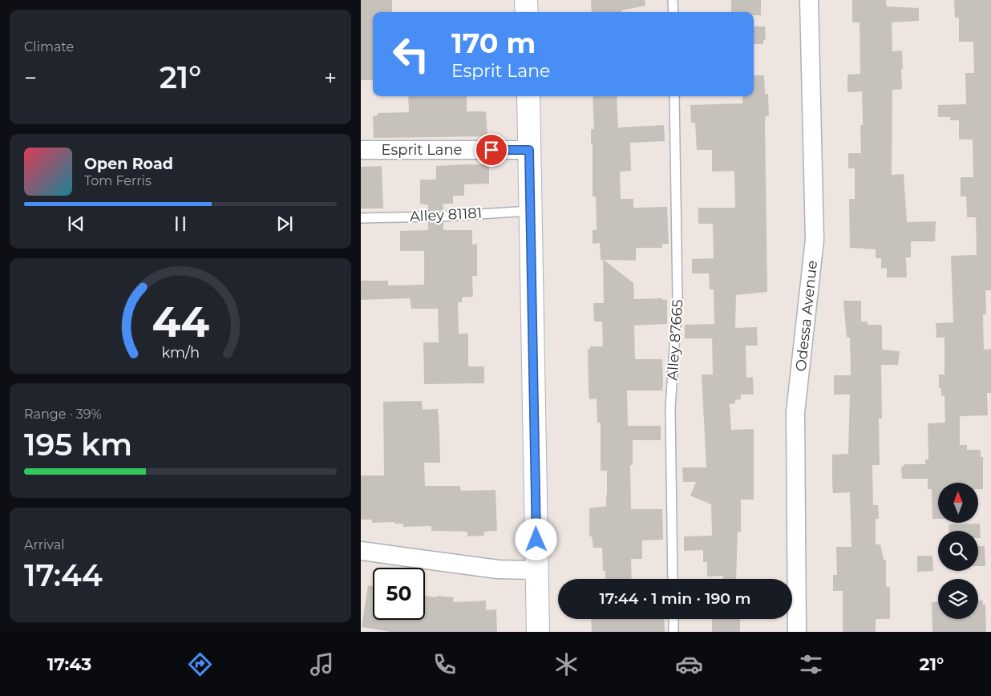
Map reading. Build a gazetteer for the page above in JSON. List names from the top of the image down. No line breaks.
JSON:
{"streets":{"street":["Esprit Lane","Odessa Avenue"],"lane":["Alley 81181","Alley 87665"]},"north":"top","page":{"tile":["Climate",["Range · 39%","195 km"],["Arrival","17:44"]],"turn":["170 m","Esprit Lane"],"heat":["−","21°","+"],"song":["Open Road","Tom Ferris"],"limit":"50","trip":"17:44 · 1 min · 190 m","tabs":["17:43","21°"],"gauge":["44","km/h"]}}
